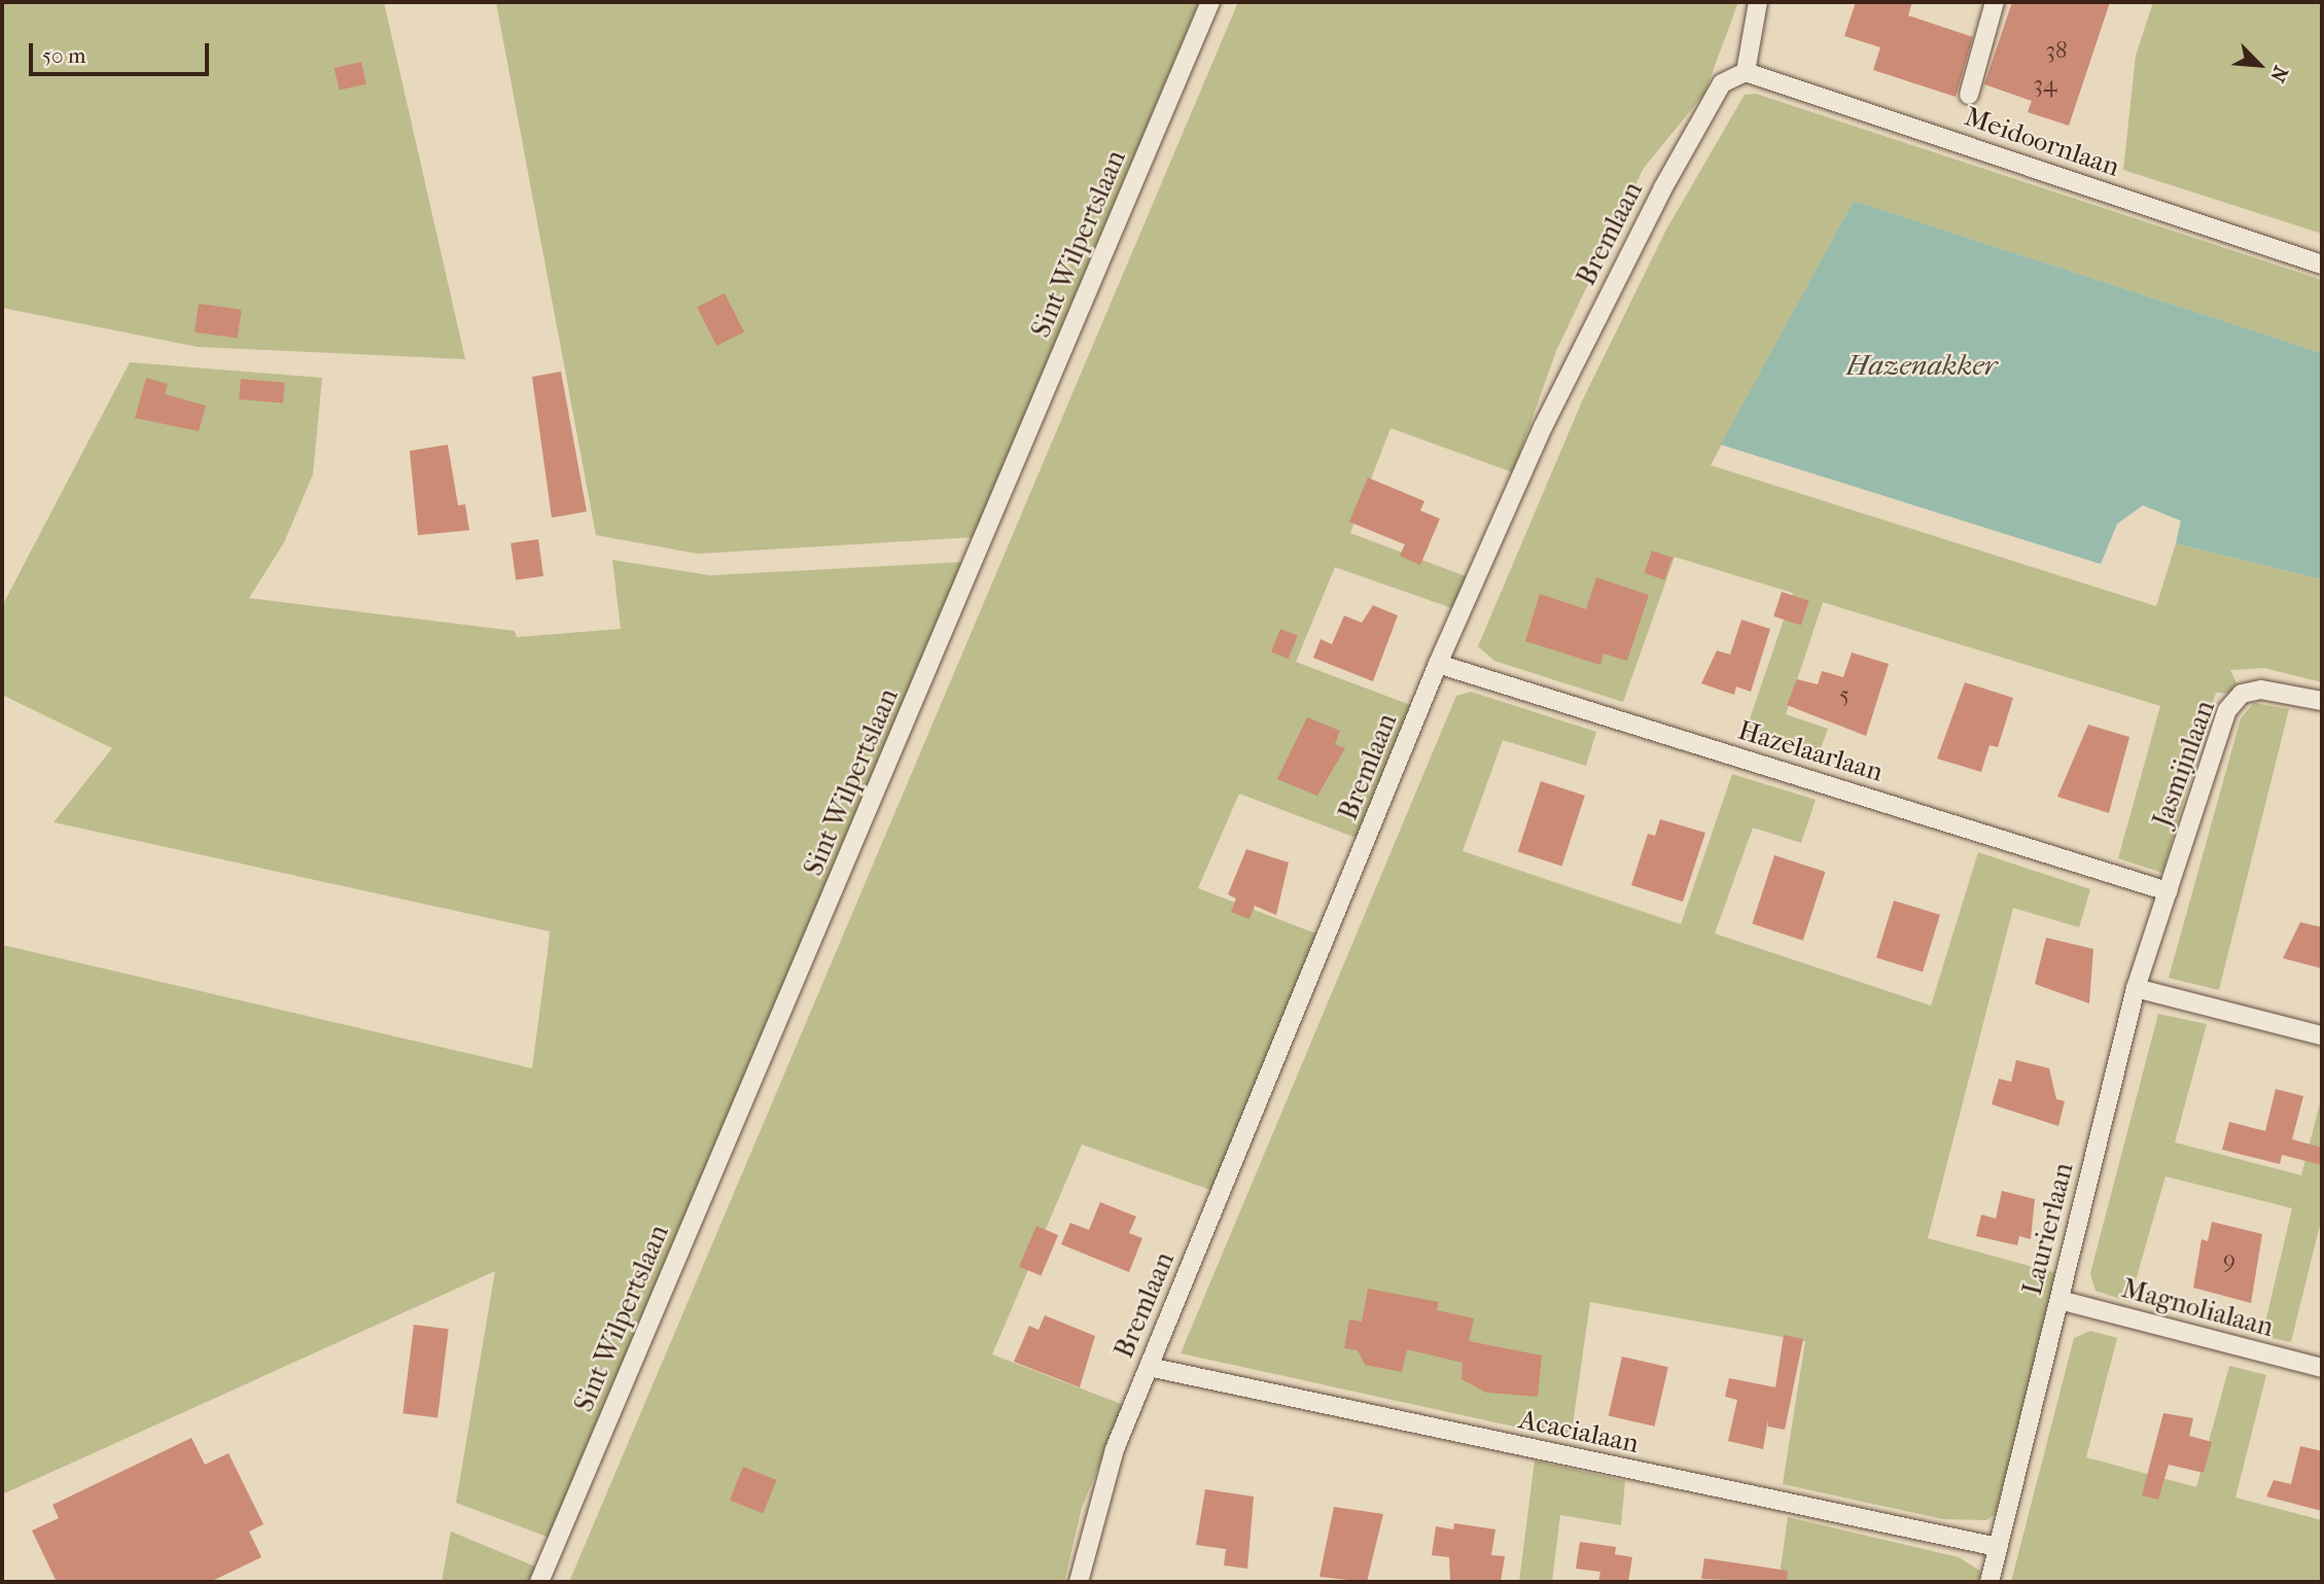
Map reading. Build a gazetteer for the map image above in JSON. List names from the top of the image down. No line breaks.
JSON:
{"streets":{"street":["Meidoornlaan","Bremlaan","Sint Wilpertslaan","Hazelaarlaan","Jasmijnlaan","Laurierlaan","Magnolialaan","Acacialaan"]},"crossings":[["Meidoornlaan","Bremlaan"],["Bremlaan","Hazelaarlaan"],["Bremlaan","Acacialaan"],["Hazelaarlaan","Jasmijnlaan"],["Hazelaarlaan","Laurierlaan"],["Jasmijnlaan","Laurierlaan"],["Laurierlaan","Magnolialaan"],["Laurierlaan","Acacialaan"]],"water":["Hazenakker"],"house_numbers":["38","34","5","9"],"scale_bar":"50 m","north":"bottom right"}
